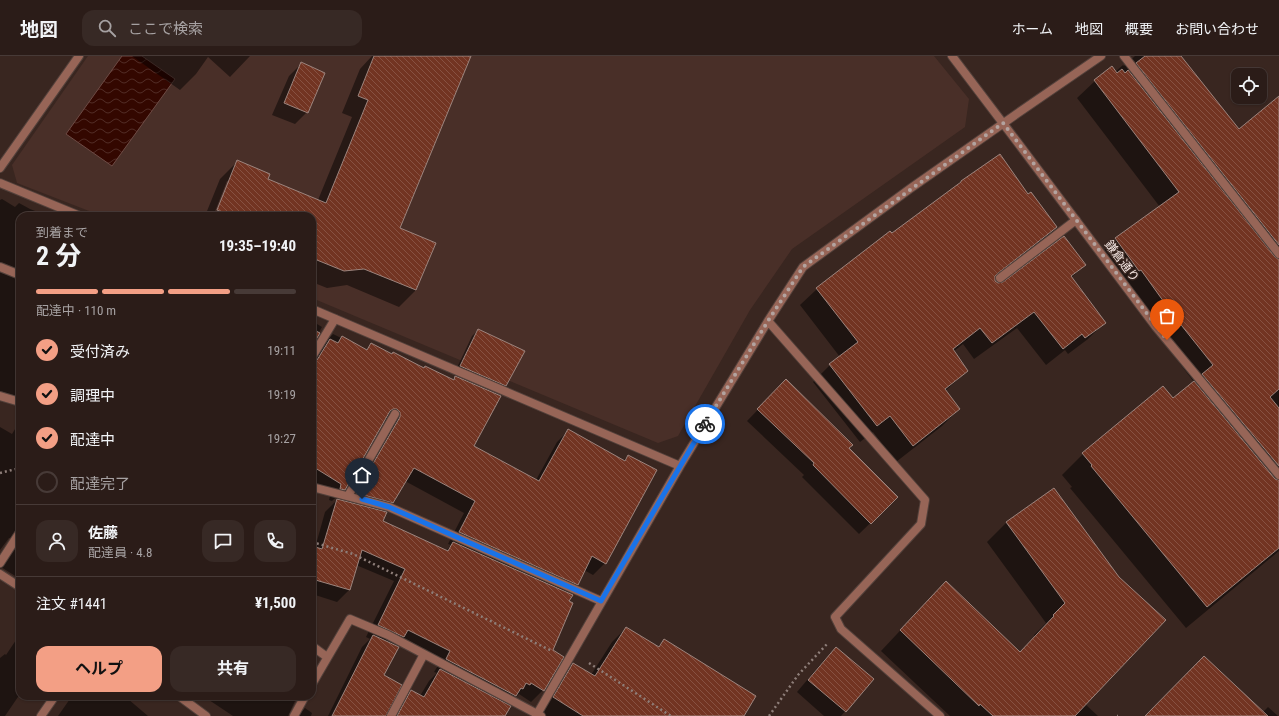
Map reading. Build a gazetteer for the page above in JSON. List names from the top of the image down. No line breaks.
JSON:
{"streets":{"street":["鎌倉通り"]},"page":{"header":"地図","search":"ここで検索","nav":["ホーム","地図","概要","お問い合わせ"],"heading":["2 分","到着まで","19:35–19:40"],"panel":["佐藤","配達員 · 4.8","注文 #1441","¥1,500"],"bar":"配達中 · 110 m","list":[["受付済み","19:11"],["調理中","19:19"],["配達中","19:27"],"配達完了"],"buttons":["ヘルプ","共有"]}}
